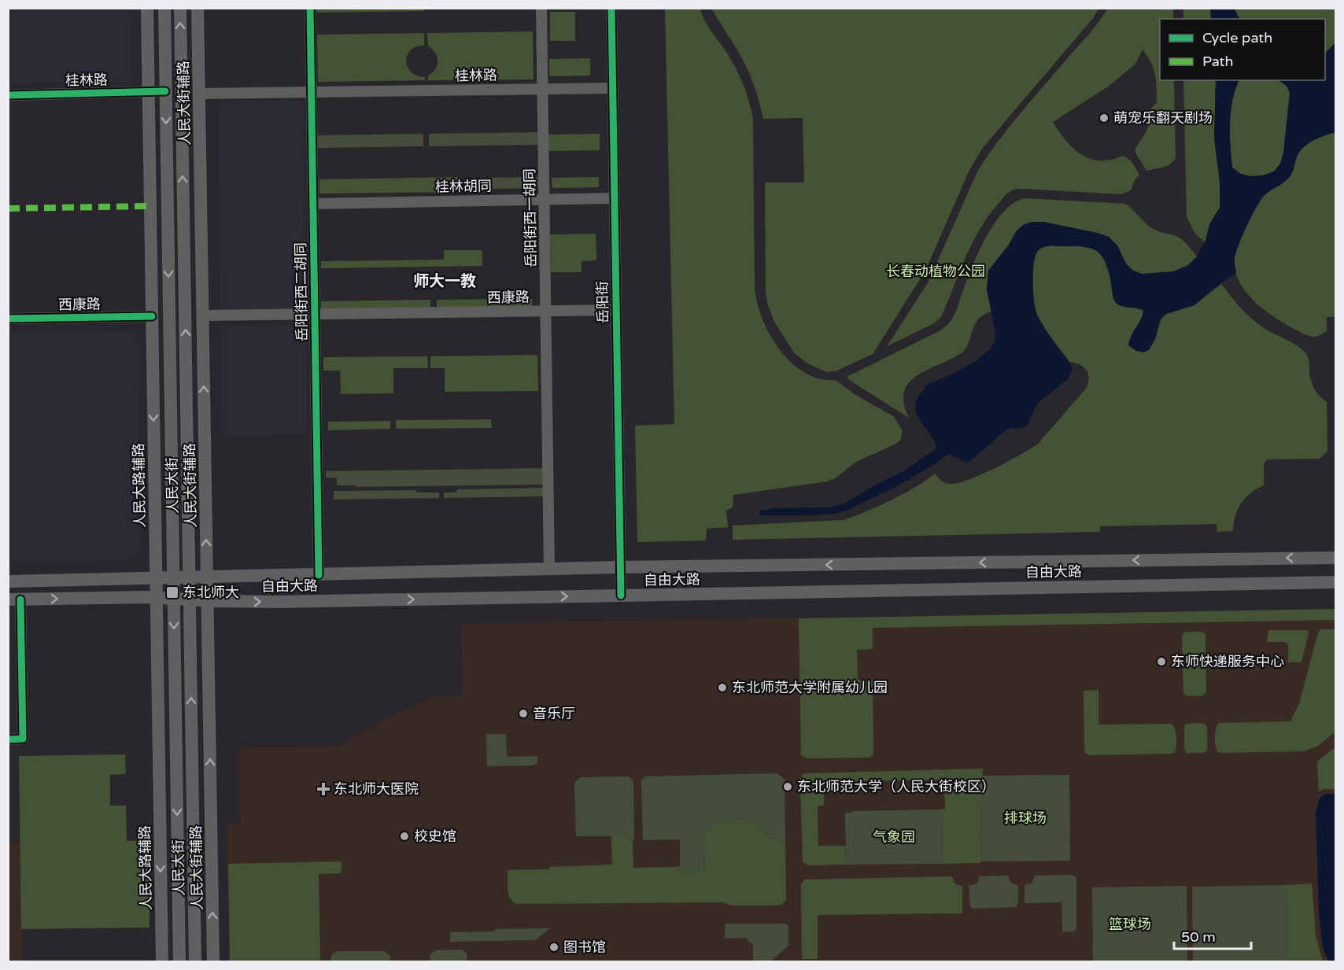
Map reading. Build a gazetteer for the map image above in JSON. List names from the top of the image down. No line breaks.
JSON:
{"streets":{"main road":["人民大街辅路","人民大路辅路","人民大街","自由大路"],"street":["桂林路","桂林胡同","岳阳街西一胡同","岳阳街西二胡同","西康路","岳阳街"]},"crossings":[["桂林路","人民大街辅路"],["桂林路","岳阳街西一胡同"],["桂林路","岳阳街西二胡同"],["桂林路","岳阳街"],["桂林路","人民大路辅路"],["桂林路","人民大街"],["人民大街辅路","西康路"],["人民大街辅路","自由大路"],["桂林胡同","岳阳街西一胡同"],["桂林胡同","岳阳街西二胡同"],["桂林胡同","岳阳街"],["岳阳街西一胡同","西康路"],["岳阳街西一胡同","自由大路"],["岳阳街西二胡同","西康路"],["岳阳街西二胡同","自由大路"],["西康路","岳阳街"],["西康路","人民大路辅路"],["岳阳街","自由大路"],["人民大路辅路","自由大路"],["人民大街","自由大路"]],"one_way":["人民大街辅路","人民大路辅路"],"districts":["师大一教"],"parks":["长春动植物公园","排球场","气象园","篮球场"],"places":{"other":["萌宠乐翻天剧场","东师快递服务中心","东北师范大学附属幼儿园","音乐厅","东北师范大学（人民大街校区）","校史馆","图书馆"],"transit":["东北师大"],"health":["东北师大医院"]},"legend":["Cycle path","Path"],"scale_bar":"50 m"}
